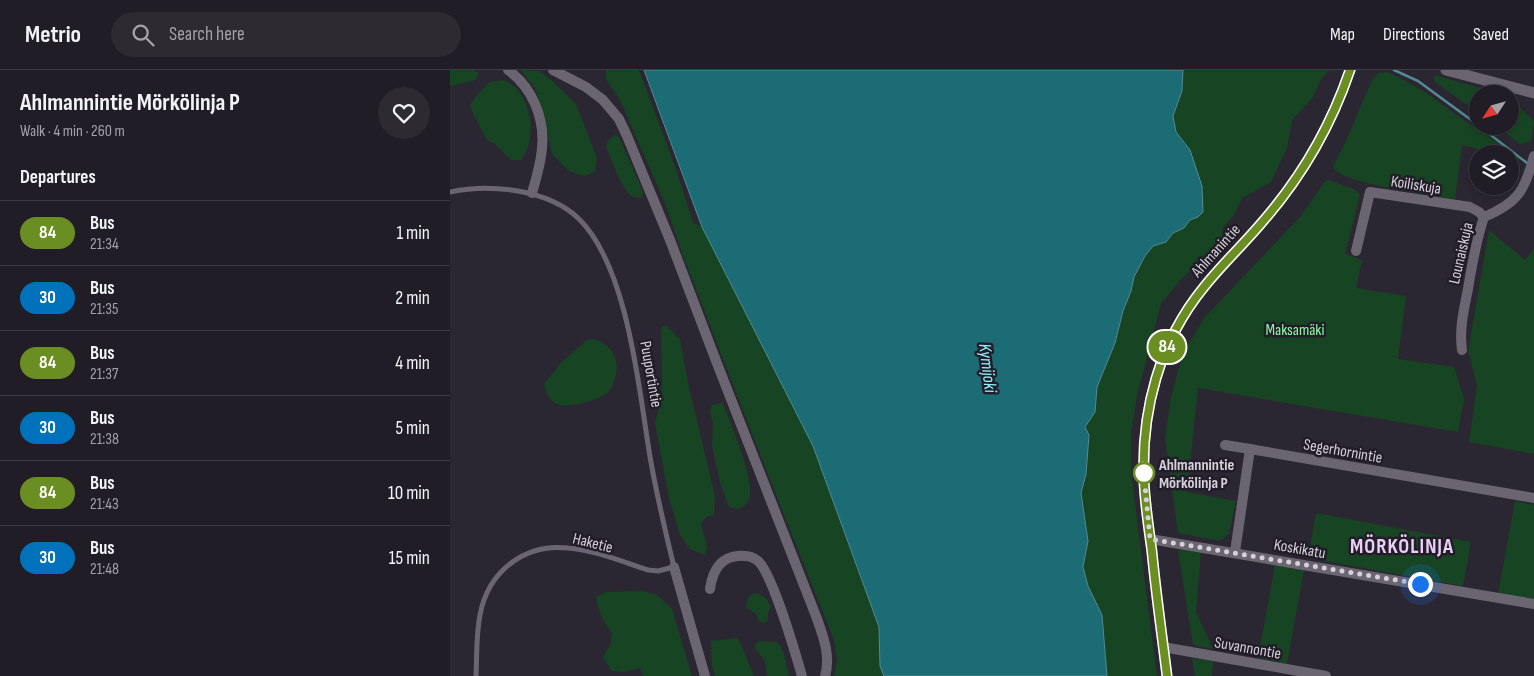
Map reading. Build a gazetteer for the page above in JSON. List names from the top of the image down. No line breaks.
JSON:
{"streets":{"street":["Koiliskuja","Ahlmanintie","Lounaiskuja","Puuportintie","Segerhornintie","Koskikatu","Suvannontie"],"lane":["Haketie"]},"crossings":[["Koiliskuja","Lounaiskuja"],["Ahlmanintie","Koskikatu"],["Ahlmanintie","Suvannontie"],["Puuportintie","Haketie"]],"districts":["MÖRKÖLINJA"],"water":["Kymijoki"],"parks":["Maksamäki"],"places":["Ahlmannintie Mörkölinja P"],"lines":["bus line 84"],"north":"bottom left","page":{"header":"Metrio","search":"Search here","nav":["Map","Directions","Saved"],"heading":[["Ahlmannintie Mörkölinja P","Walk · 4 min · 260 m"],"Departures"],"on_map":"84","list":[{"mark":"84","name":"Bus","note":"21:34","value":"1 min"},{"mark":"30","name":"Bus","note":"21:35","value":"2 min"},{"mark":"84","name":"Bus","note":"21:37","value":"4 min"},{"mark":"30","name":"Bus","note":"21:38","value":"5 min"},{"mark":"84","name":"Bus","note":"21:43","value":"10 min"},{"mark":"30","name":"Bus","note":"21:48","value":"15 min"}]}}
